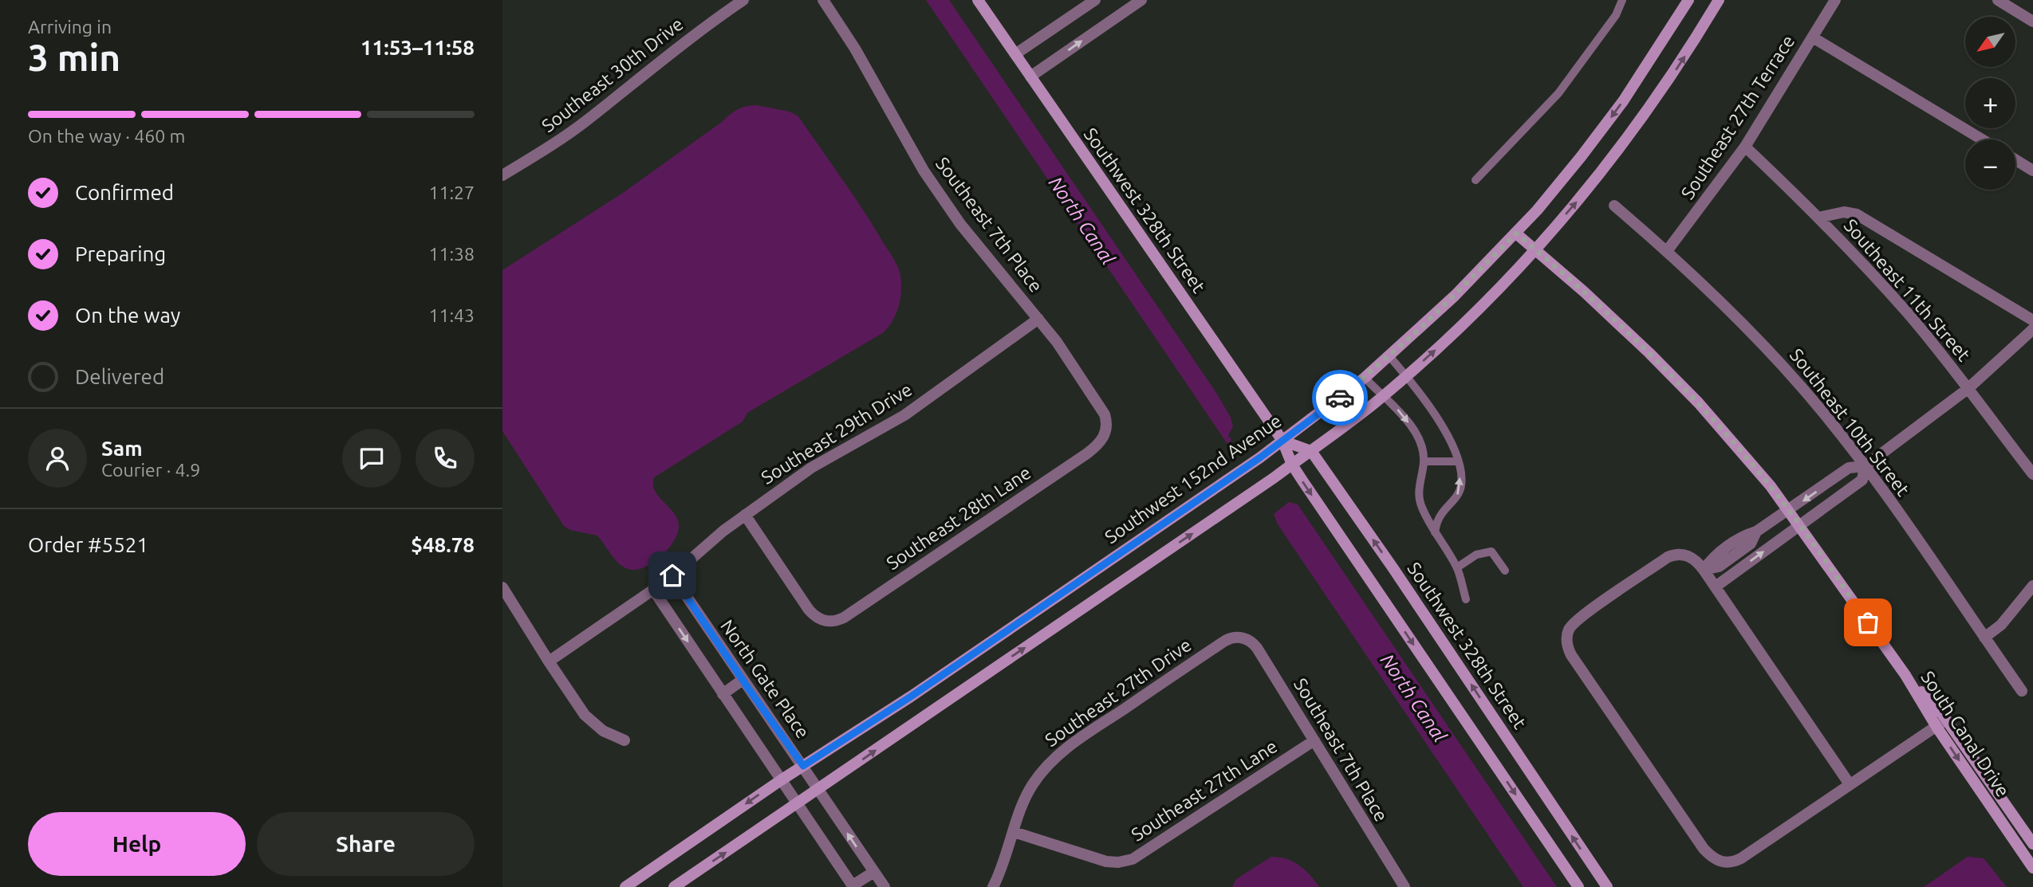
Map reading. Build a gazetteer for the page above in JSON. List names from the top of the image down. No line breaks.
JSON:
{"streets":{"street":["Southeast 30th Drive","Southeast 27th Terrace","Southwest 328th Street","Southeast 7th Place","Southeast 11th Street","Southeast 10th Street","Southeast 29th Drive","Southwest 152nd Avenue","Southeast 28th Lane","North Gate Place","Southeast 27th Drive","South Canal Drive","Southeast 27th Lane"]},"crossings":[["Southeast 27th Terrace","Southeast 11th Street"],["Southeast 27th Terrace","Southeast 10th Street"],["Southwest 328th Street","Southwest 152nd Avenue"],["Southeast 7th Place","Southeast 29th Drive"],["Southeast 7th Place","Southeast 28th Lane"],["Southeast 7th Place","Southeast 27th Drive"],["Southeast 7th Place","Southeast 27th Lane"],["Southeast 29th Drive","Southeast 28th Lane"],["Southeast 29th Drive","North Gate Place"],["Southwest 152nd Avenue","North Gate Place"],["Southwest 152nd Avenue","South Canal Drive"],["Southeast 27th Drive","Southeast 27th Lane"]],"water":["North Canal"],"north":"bottom left","page":{"heading":["3 min","Arriving in","11:53–11:58"],"panel":["Sam","Courier · 4.9","Order #5521","$48.78"],"map_buttons":["+","−"],"bar":"On the way · 460 m","list":[["Confirmed","11:27"],["Preparing","11:38"],["On the way","11:43"],"Delivered"],"buttons":["Help","Share"]}}
